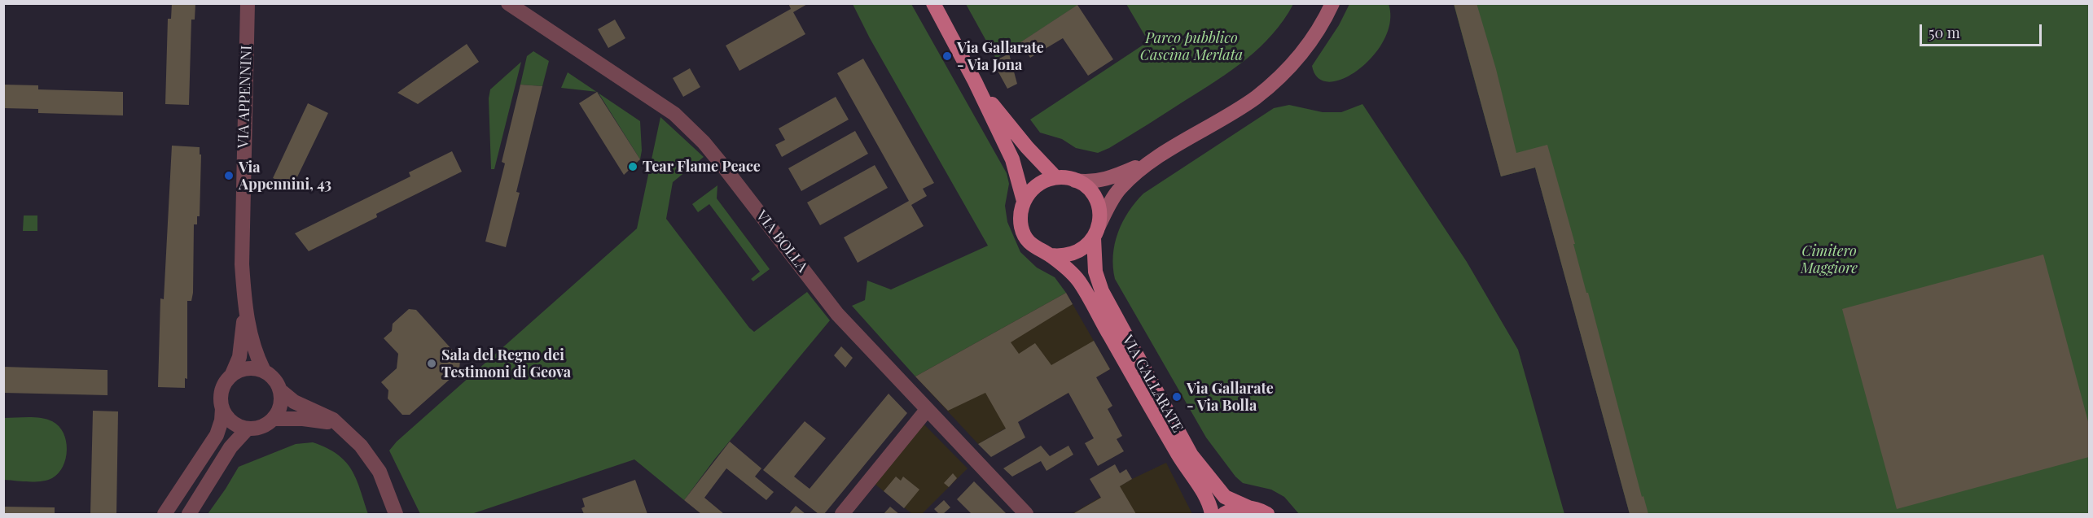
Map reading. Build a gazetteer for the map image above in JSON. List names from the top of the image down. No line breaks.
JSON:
{"streets":{"main road":["VIA GALLARATE"],"street":["VIA APPENNINI","VIA BOLLA"]},"parks":["Parco pubblico Cascina Merlata","Cimitero Maggiore"],"places":["Via Gallarate - Via Jona","Tear Flame Peace","Via Appennini, 43","Sala del Regno dei Testimoni di Geova","Via Gallarate - Via Bolla"],"scale_bar":"50 m"}
